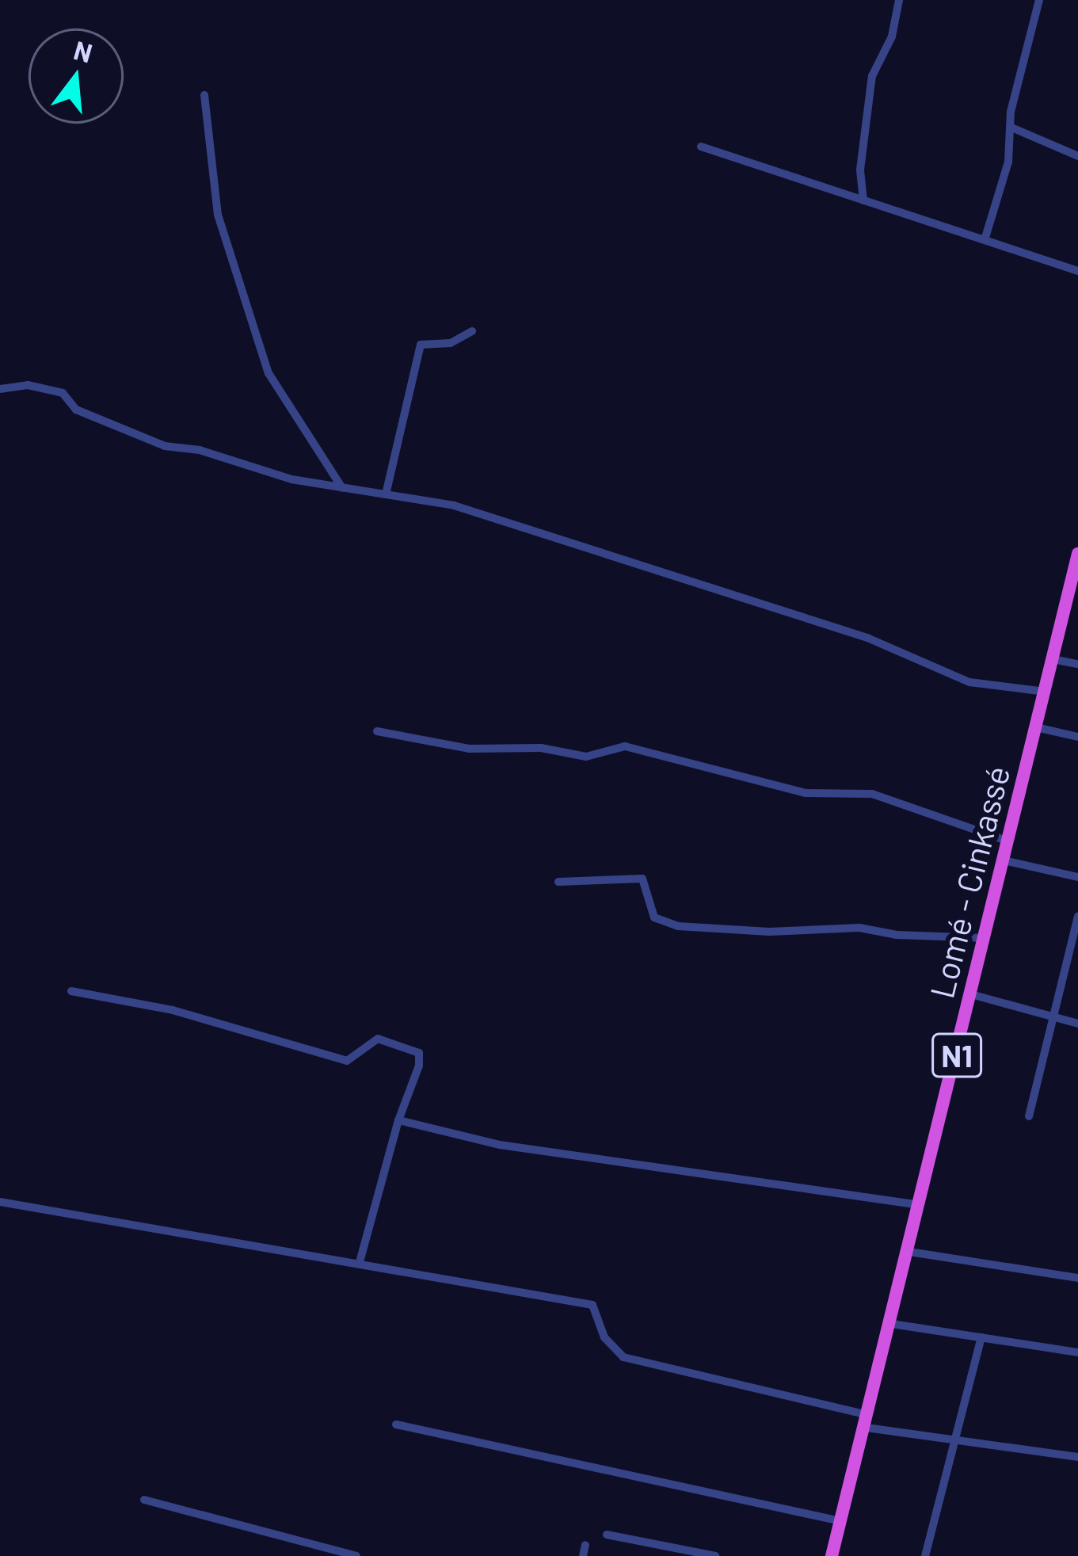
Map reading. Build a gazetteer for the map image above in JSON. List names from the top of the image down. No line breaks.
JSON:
{"streets":{"highway":["Lomé - Cinkassé","N1"]},"north":"top"}
